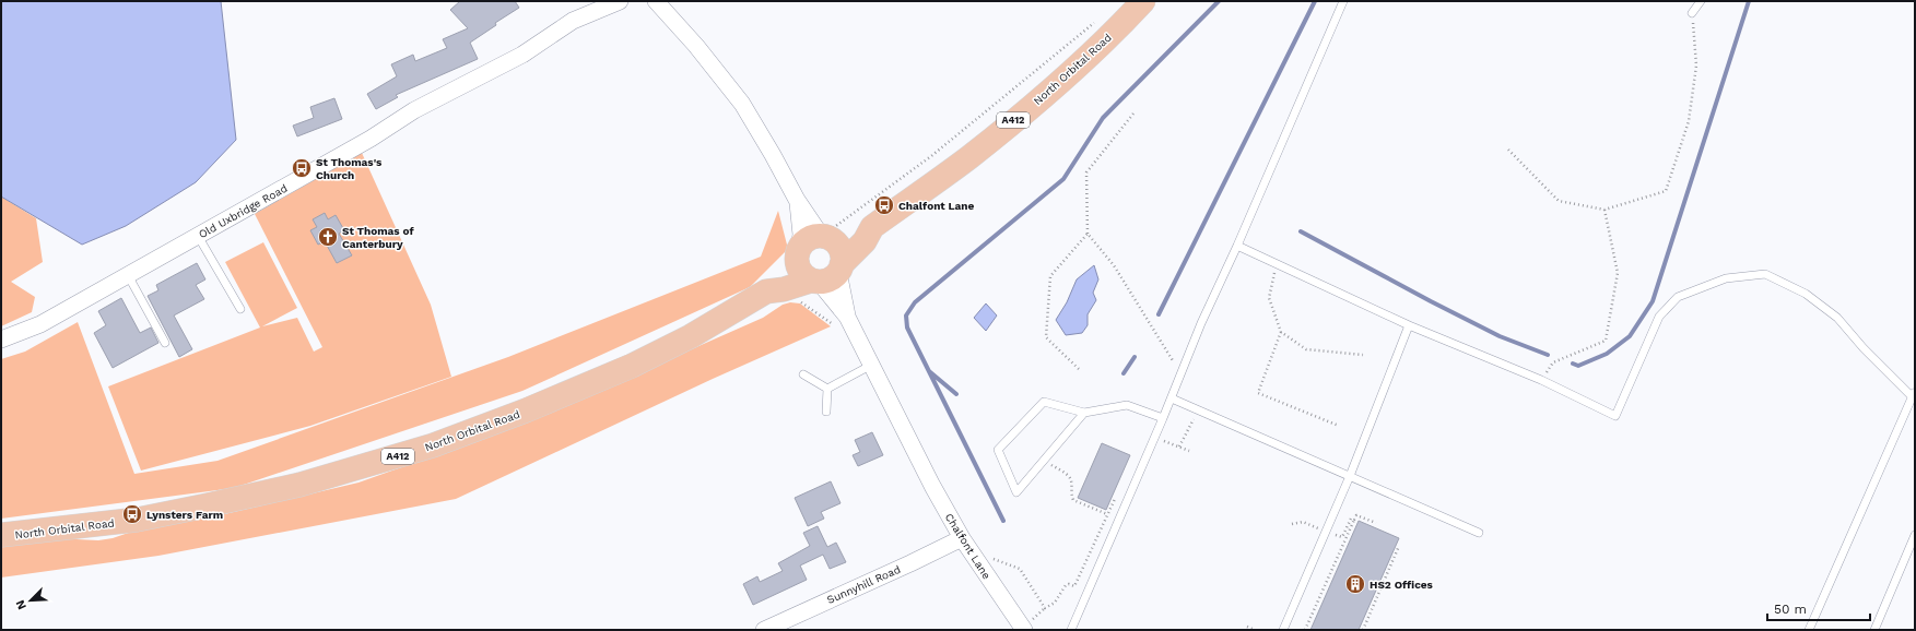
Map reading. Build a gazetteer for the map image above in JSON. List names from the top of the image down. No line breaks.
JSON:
{"streets":{"main road":["North Orbital Road","A412"],"street":["Old Uxbridge Road","Chalfont Lane","Sunnyhill Road"]},"crossings":[["North Orbital Road","Chalfont Lane"],["Chalfont Lane","Sunnyhill Road"]],"places":{"bus stop":["St Thomas's Church","Chalfont Lane","Lynsters Farm"],"church":["St Thomas of Canterbury"],"building":["HS2 Offices"]},"scale_bar":"50 m","north":"bottom left"}
